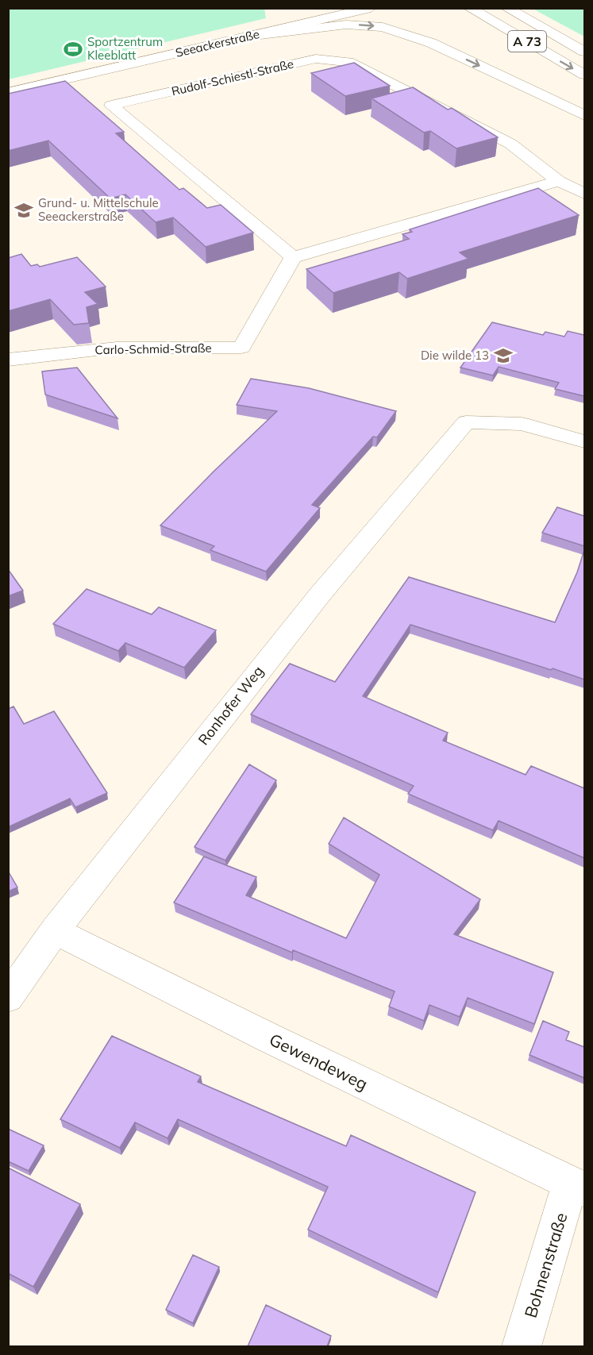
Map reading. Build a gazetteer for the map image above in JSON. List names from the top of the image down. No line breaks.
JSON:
{"streets":{"main road":["A 73","Seeackerstraße","Rudolf-Schiestl-Straße","Carlo-Schmid-Straße","Ronhofer Weg","Gewendeweg","Bohnenstraße"]},"crossings":[["Rudolf-Schiestl-Straße","Carlo-Schmid-Straße"],["Ronhofer Weg","Gewendeweg"],["Gewendeweg","Bohnenstraße"]],"places":{"sports":["Sportzentrum Kleeblatt"],"school or university":["Grund- u. Mittelschule Seeackerstraße","Die wilde 13"]}}
